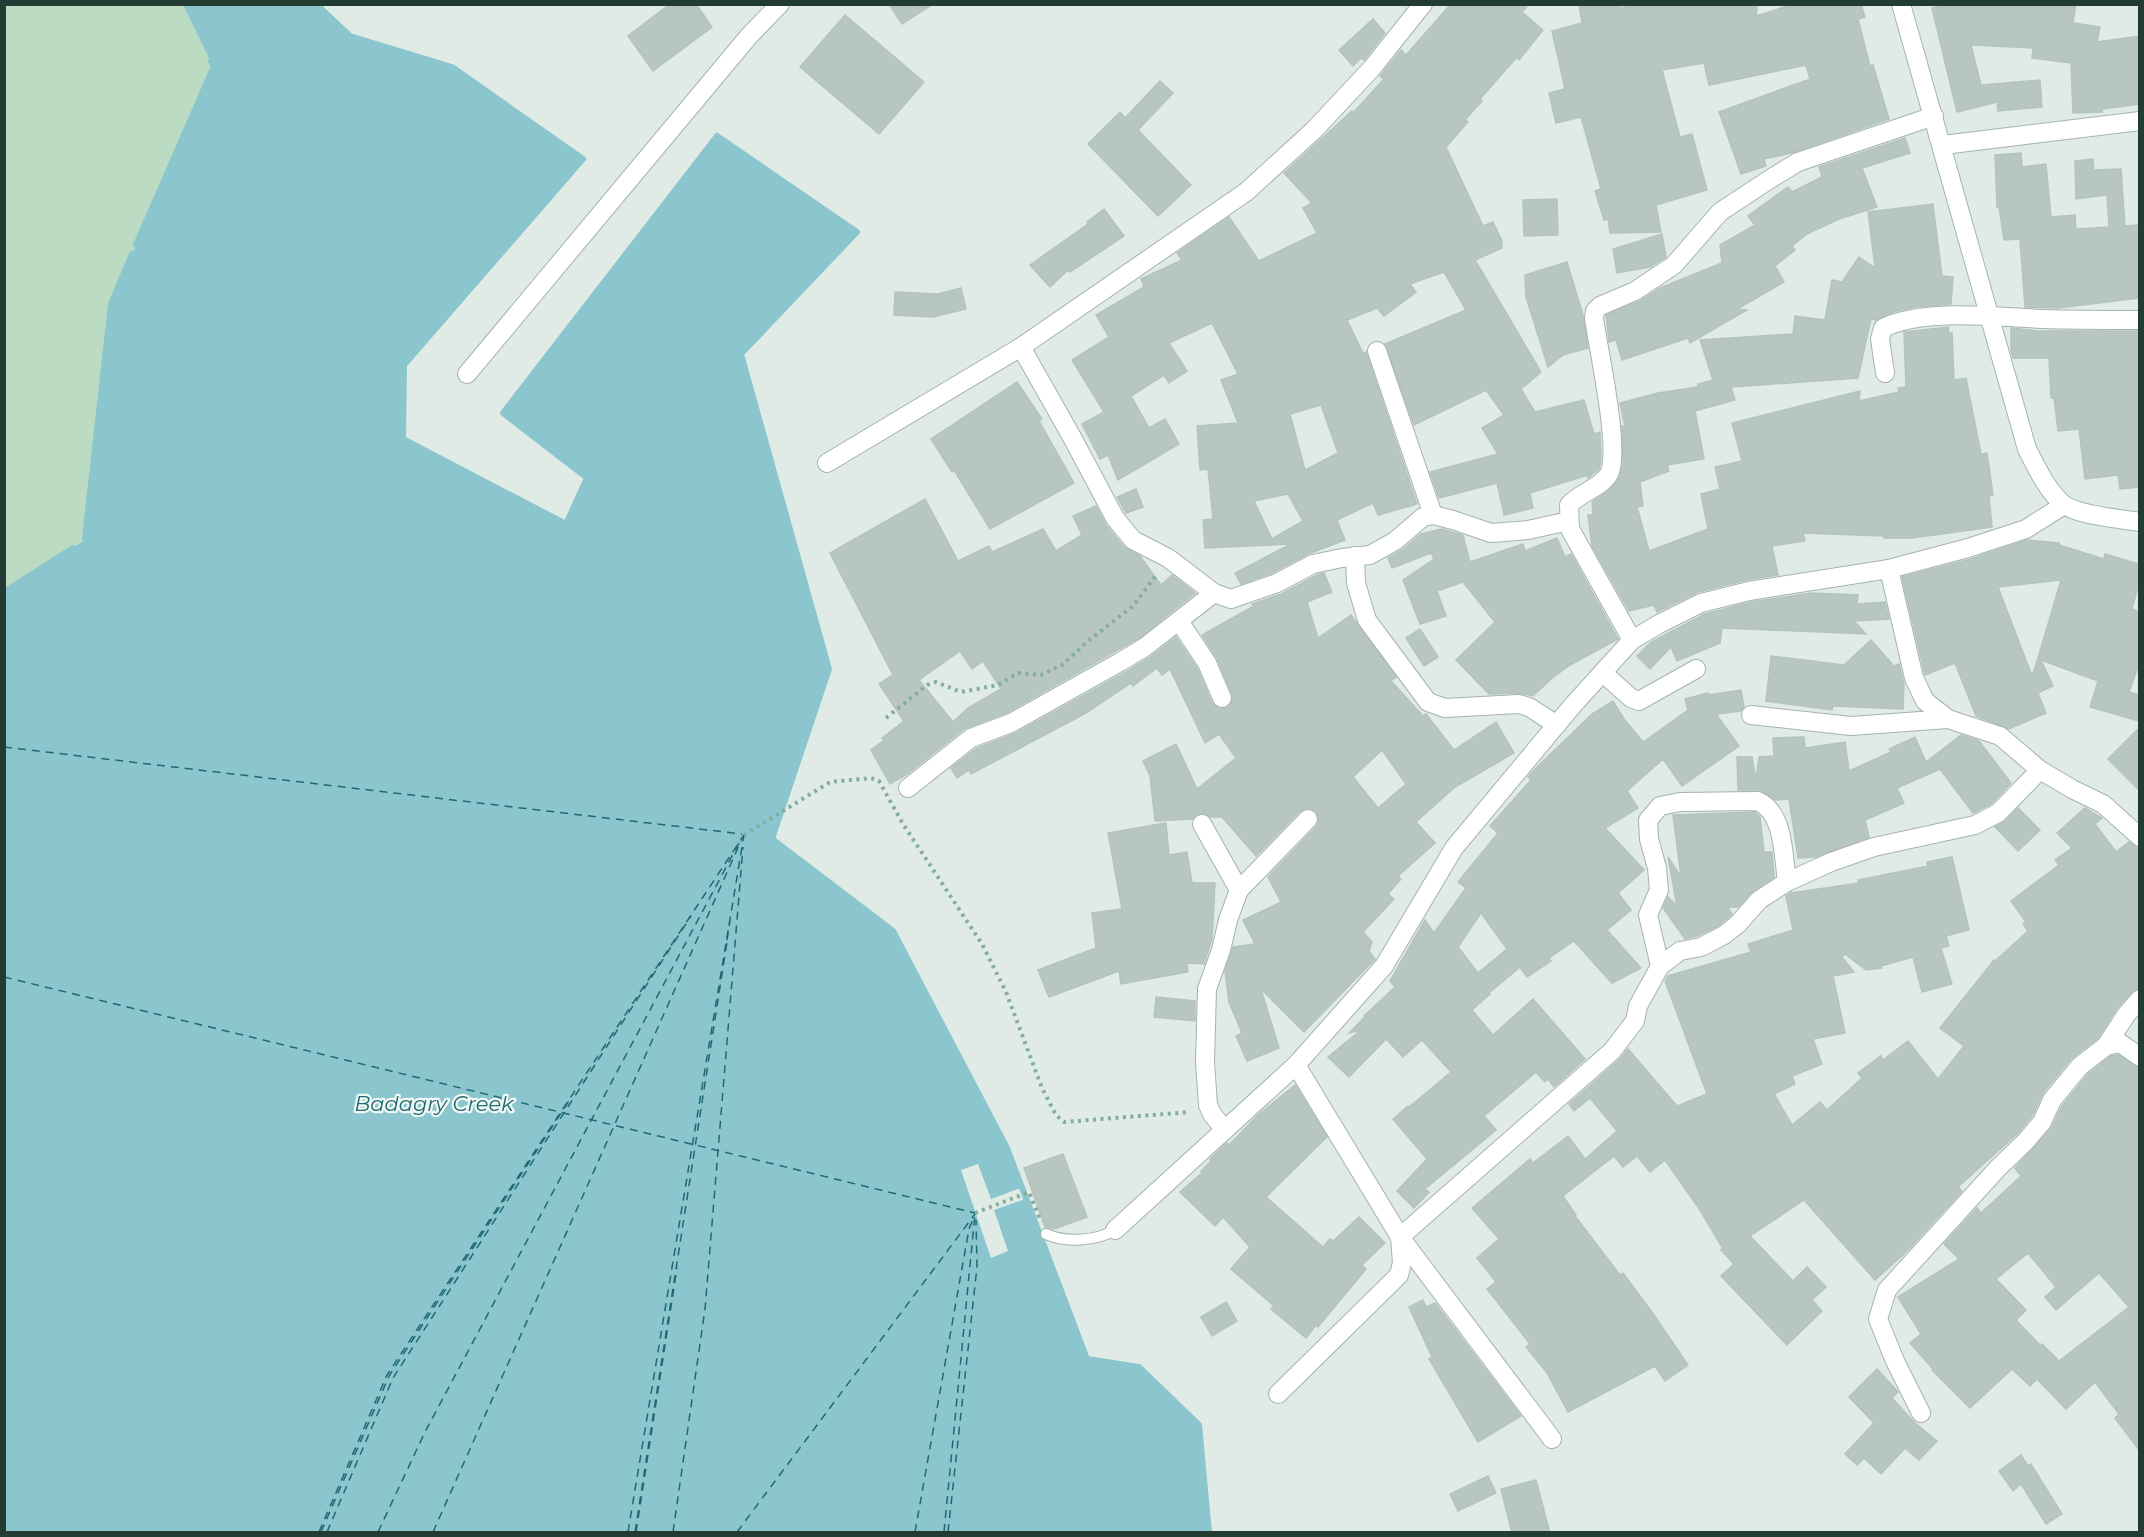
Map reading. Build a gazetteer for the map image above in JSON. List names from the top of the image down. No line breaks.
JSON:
{"water":["Badagry Creek"]}
